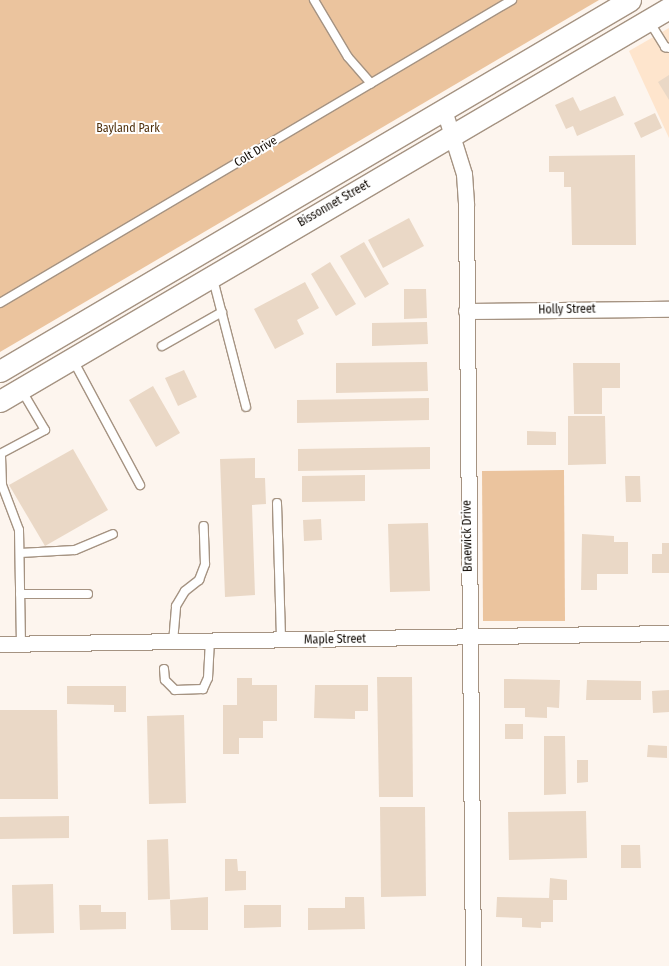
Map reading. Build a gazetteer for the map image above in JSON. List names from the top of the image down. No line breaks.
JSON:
{"streets":{"main road":["Bissonnet Street"],"street":["Holly Street","Braewick Drive","Maple Street"],"lane":["Colt Drive"]},"crossings":[["Bissonnet Street","Braewick Drive"],["Holly Street","Braewick Drive"],["Braewick Drive","Maple Street"]],"parks":["Bayland Park"]}
